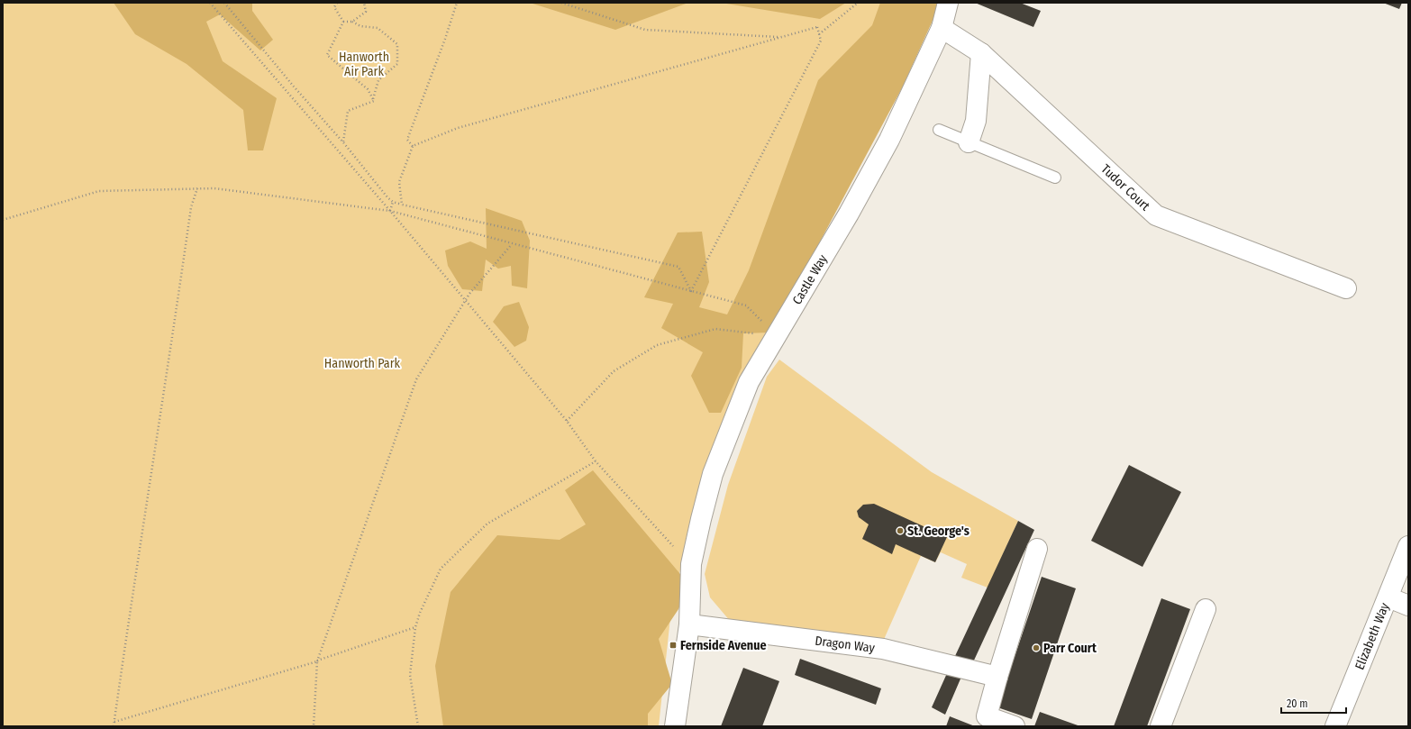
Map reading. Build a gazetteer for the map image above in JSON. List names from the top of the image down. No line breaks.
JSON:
{"streets":{"street":["Tudor Court","Castle Way","Elizabeth Way","Dragon Way"]},"crossings":[["Tudor Court","Castle Way"],["Castle Way","Dragon Way"]],"parks":["Hanworth Air Park","Hanworth Park"],"places":{"other":["St. George's","Parr Court"],"transit":["Fernside Avenue"]},"scale_bar":"20 m"}
